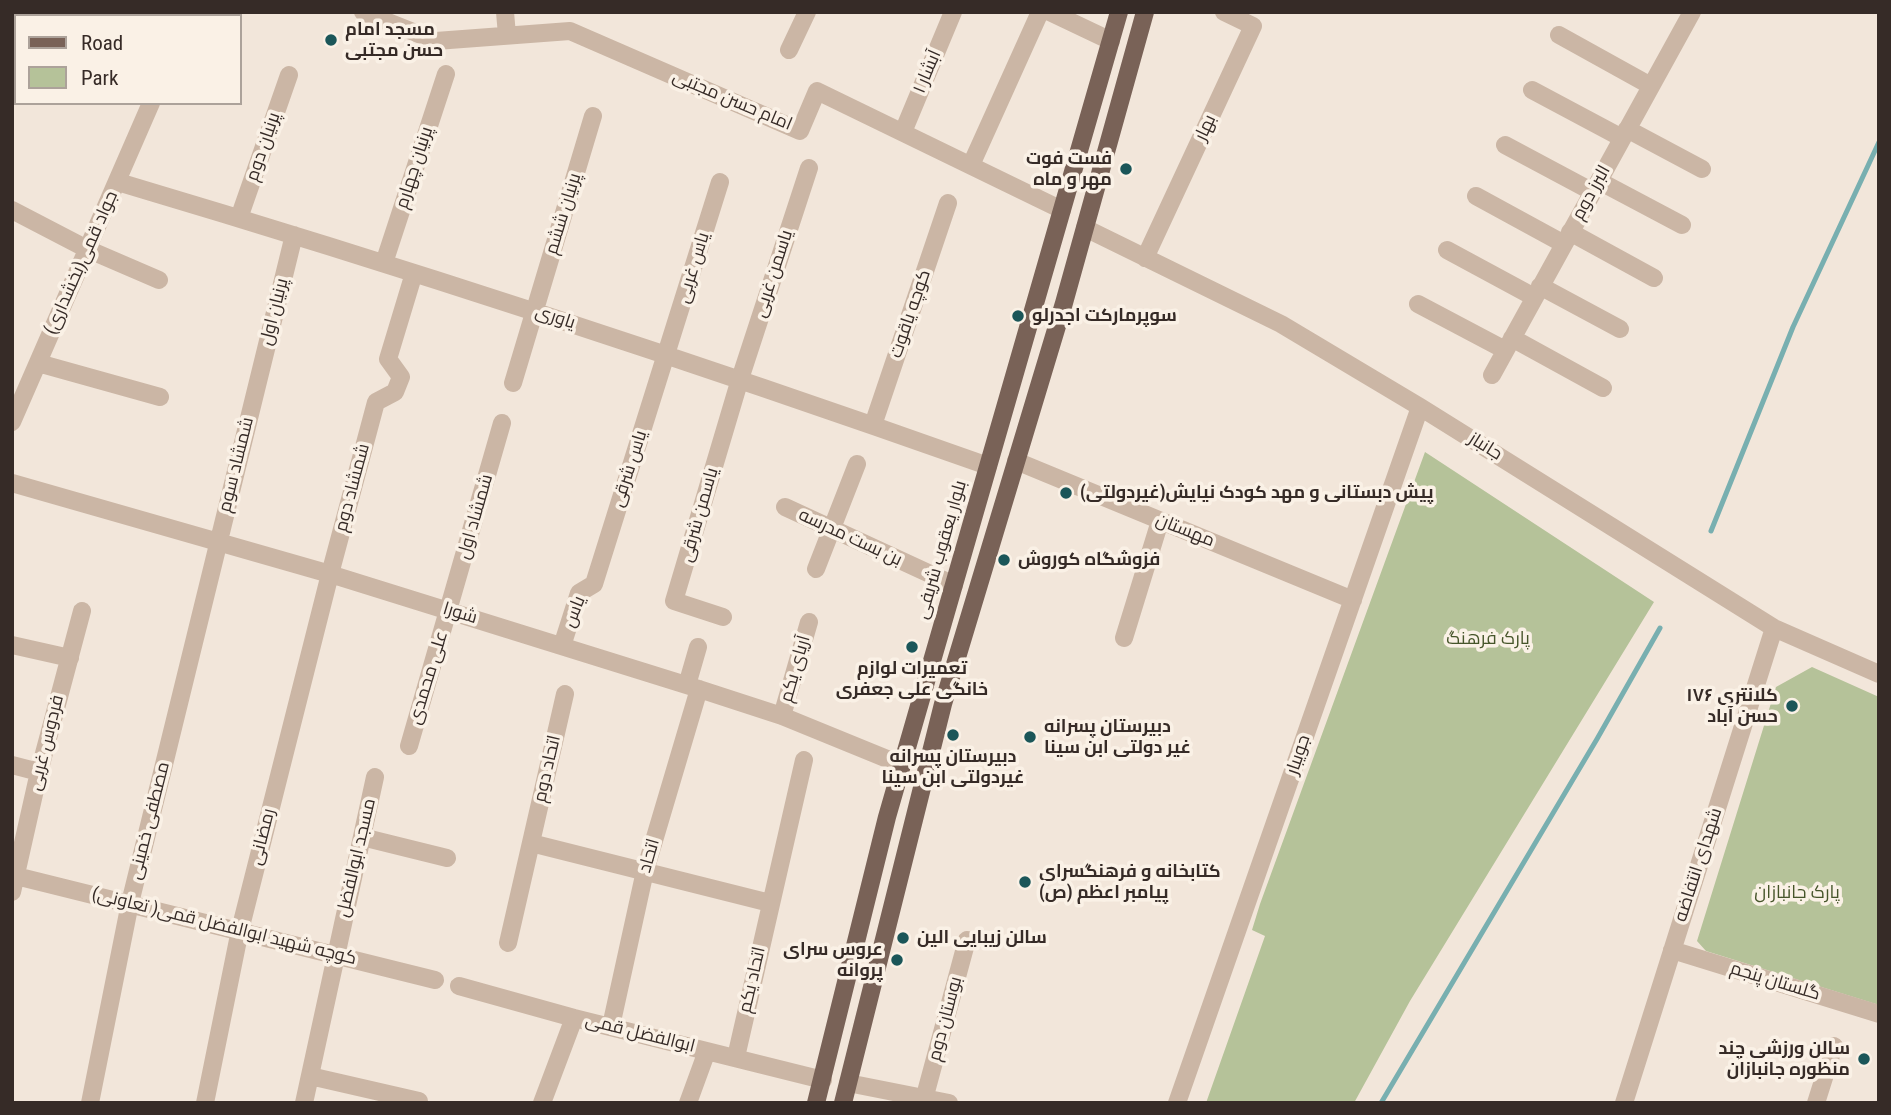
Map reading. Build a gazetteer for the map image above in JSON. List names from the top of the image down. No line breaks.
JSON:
{"streets":{"main road":["بلوار یعقوب شریفی"],"street":["آبشار ۱","امام حسن مجتبی","بهار","پرنیان دوم","پرنیان چهارم","البرز دوم","پرنیان ششم","جواد قمی(بخشداری)","یاس غربی","یاسمن غربی","پرنیان اول","کوچه یاقوت","یاوری","جانباز","شمشاد سوم","یاس شرقی","شمشاد دوم","یاسمن شرقی","شمشاد اول","مهستان","بن بست مدرسه","یاس","شورا","آریای یکم","علی محمدی","فردوس غربی","جویبار","اتحاد دوم","مصطفی خمینی","رمضانی","اتحاد","مسجد ابوالفضل","شهدای انتفاضه","کوچه شهید ابوالفضل قمی( تعاونی)","اتحاد یکم","گلستان پنجم","بوستان دوم","ابوالفضل قمی"]},"crossings":[["آبشار ۱","امام حسن مجتبی"],["امام حسن مجتبی","بلوار یعقوب شریفی"],["بهار","جانباز"],["پرنیان دوم","یاوری"],["پرنیان چهارم","یاوری"],["پرنیان ششم","یاوری"],["جواد قمی(بخشداری)","یاوری"],["یاس غربی","یاوری"],["یاس غربی","یاس شرقی"],["یاسمن غربی","یاوری"],["یاسمن غربی","یاسمن شرقی"],["پرنیان اول","یاوری"],["پرنیان اول","شمشاد سوم"],["کوچه یاقوت","یاوری"],["یاوری","یاس شرقی"],["یاوری","شمشاد دوم"],["یاوری","یاسمن شرقی"],["یاوری","بلوار یعقوب شریفی"],["جانباز","جویبار"],["جانباز","شهدای انتفاضه"],["شمشاد سوم","شورا"],["شمشاد سوم","مصطفی خمینی"],["یاس شرقی","یاس"],["شمشاد دوم","شورا"],["شمشاد دوم","رمضانی"],["شمشاد اول","شورا"],["شمشاد اول","علی محمدی"],["مهستان","جویبار"],["بن بست مدرسه","بلوار یعقوب شریفی"],["بلوار یعقوب شریفی","شورا"],["بلوار یعقوب شریفی","ابوالفضل قمی"],["یاس","شورا"],["شورا","آریای یکم"],["شورا","علی محمدی"],["شورا","مصطفی خمینی"],["شورا","رمضانی"],["شورا","اتحاد"],["فردوس غربی","کوچه شهید ابوالفضل قمی( تعاونی)"],["مصطفی خمینی","کوچه شهید ابوالفضل قمی( تعاونی)"],["رمضانی","کوچه شهید ابوالفضل قمی( تعاونی)"],["اتحاد","ابوالفضل قمی"],["مسجد ابوالفضل","کوچه شهید ابوالفضل قمی( تعاونی)"],["شهدای انتفاضه","گلستان پنجم"],["اتحاد یکم","ابوالفضل قمی"]],"parks":["پارک فرهنگ","پارک جانبازان"],"places":["مسجد امام حسن مجتبی","فست فوت مهر و ماه","سوپرمارکت اجدرلو","پیش دبستانی و مهد کودک نیایش(غیردولتی)","فزوشگاه کوروش","تعمیرات لوازم خانگی علی جعفری","کلانتری ۱۷۶ حسن آباد","دبیرستان پسرانه غیردولتی ابن سینا","دبیرستان پسرانه غیر دولتی ابن سینا","کتابخانه و فرهنگسرای پیامبر اعظم (ص)","سالن زیبایی الین","عروس سرای پروانه","سالن ورزشی چند منظوره جانبازان"],"legend":["Road","Park"]}
